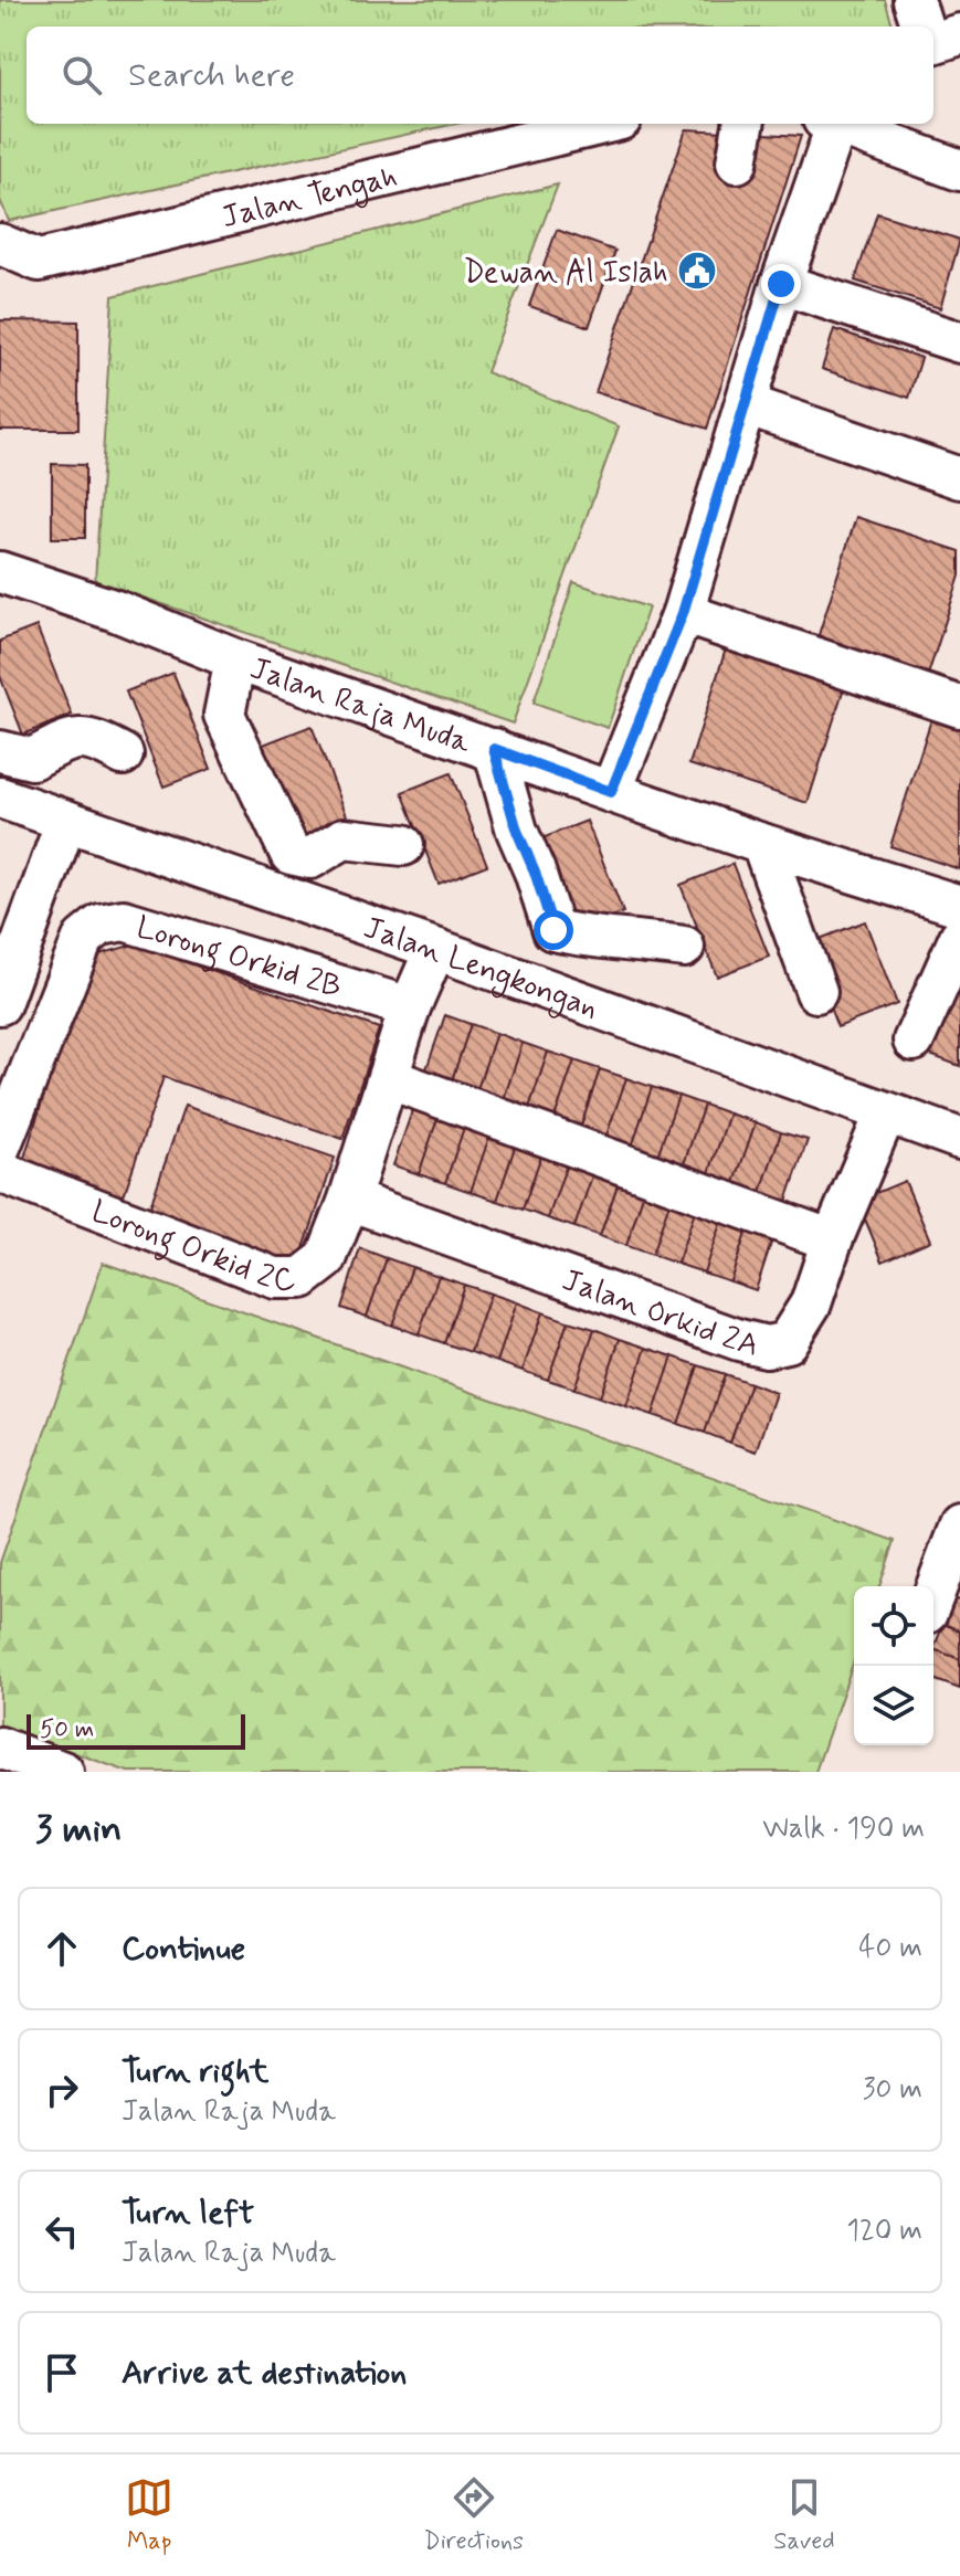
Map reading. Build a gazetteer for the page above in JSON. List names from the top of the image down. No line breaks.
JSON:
{"streets":{"street":["Jalan Tengah","Jalan Raja Muda","Lorong Orkid 2B","Jalan Lengkongan","Lorong Orkid 2C","Jalan Orkid 2A"]},"crossings":[["Lorong Orkid 2B","Lorong Orkid 2C"],["Jalan Lengkongan","Lorong Orkid 2C"],["Jalan Lengkongan","Jalan Orkid 2A"],["Lorong Orkid 2C","Jalan Orkid 2A"]],"places":{"public building":["Dewan Al Islah"]},"scale_bar":"50 m","page":{"search":"Search here","scale":"50 m","heading":["3 min","Walk · 190 m"],"list":[["Continue","40 m"],["Turn right","Jalan Raja Muda","30 m"],["Turn left","Jalan Raja Muda","120 m"],"Arrive at destination"],"nav":["Map","Directions","Saved"]}}
